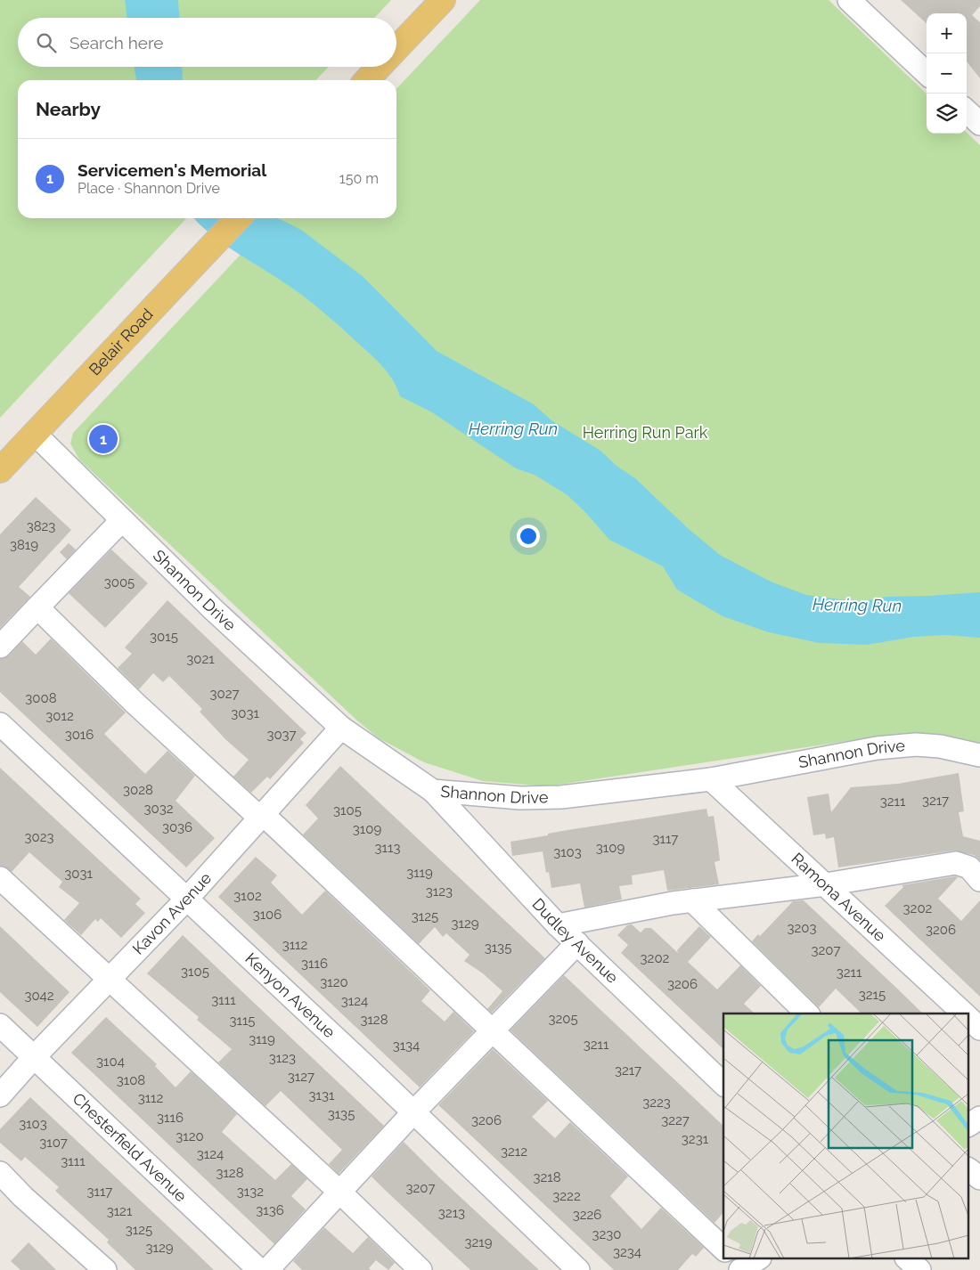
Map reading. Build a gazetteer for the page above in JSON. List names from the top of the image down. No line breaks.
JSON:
{"streets":{"main road":["Belair Road"],"street":["Shannon Drive","Ramona Avenue","Kavon Avenue","Dudley Avenue","Kenyon Avenue","Chesterfield Avenue"]},"crossings":[["Belair Road","Shannon Drive"],["Shannon Drive","Ramona Avenue"],["Shannon Drive","Kavon Avenue"],["Shannon Drive","Dudley Avenue"],["Kavon Avenue","Kenyon Avenue"],["Kavon Avenue","Chesterfield Avenue"]],"water":["Herring Run"],"parks":["Herring Run Park"],"house_numbers":["3823","3819","3005","3015","3021","3027","3008","3031","3012","3016","3037","3028","3217","3211","3032","3105","3036","3109","3023","3117","3113","3109","3103","3119","3031","3123","3102","3202","3106","3125","3129","3203","3206","3112","3135","3207","3202","3116","3105","3211","3120","3206","3215","3042","3111","3124","3205","3128","3115","3119","3211","3134","3123","3104","3217","3127","3108","3131","3112","3223","3135","3116","3206","3227","3103","3120","3231","3107","3212","3124","3111","3128","3218","3207","3117","3132","3222","3136","3121","3213","3226","3125","3230","3219","3129","3234"],"page":{"map_buttons":["+","−"],"search":"Search here","heading":"Nearby","list":[{"mark":"1","name":"Servicemen's Memorial","note":"Place · Shannon Drive","value":"150 m"}],"pins":"1"}}
